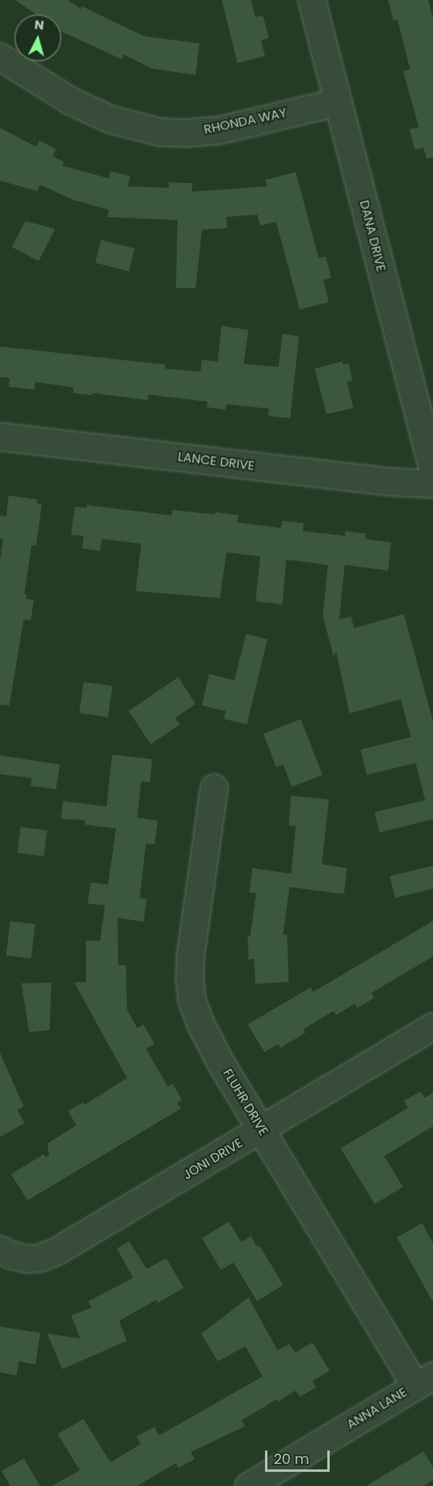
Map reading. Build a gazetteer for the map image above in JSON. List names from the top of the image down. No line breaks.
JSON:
{"streets":{"street":["RHONDA WAY","DANA DRIVE","LANCE DRIVE","FLUHR DRIVE","JONI DRIVE","ANNA LANE"]},"crossings":[["RHONDA WAY","DANA DRIVE"],["FLUHR DRIVE","JONI DRIVE"],["FLUHR DRIVE","ANNA LANE"]],"scale_bar":"20 m","north":"top"}
